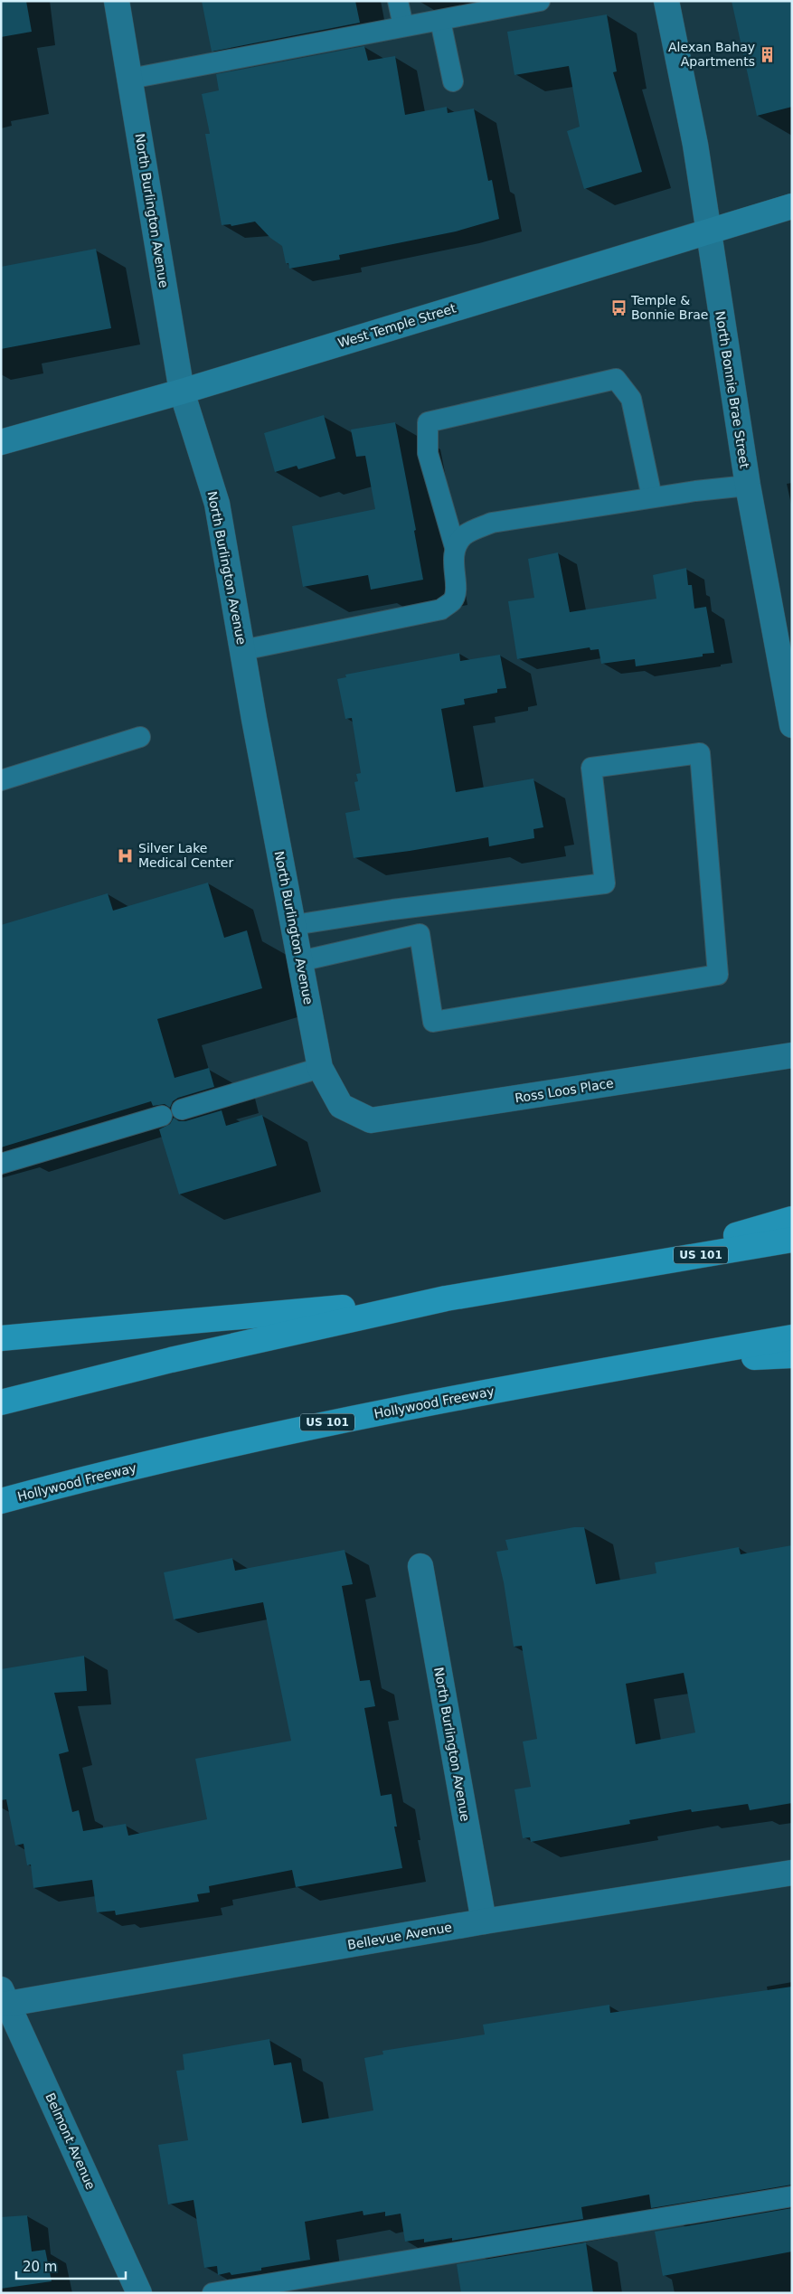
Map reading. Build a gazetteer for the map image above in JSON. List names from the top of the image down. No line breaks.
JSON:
{"streets":{"highway":["US 101","Hollywood Freeway"],"main road":["West Temple Street"],"street":["North Burlington Avenue","North Bonnie Brae Street","Ross Loos Place","Bellevue Avenue","Belmont Avenue"]},"crossings":[["North Burlington Avenue","West Temple Street"],["North Burlington Avenue","Ross Loos Place"],["North Burlington Avenue","Bellevue Avenue"],["West Temple Street","North Bonnie Brae Street"],["Bellevue Avenue","Belmont Avenue"]],"places":{"building":["Alexan Bahay Apartments"],"bus stop":["Temple & Bonnie Brae"],"hospital":["Silver Lake Medical Center"]},"scale_bar":"20 m"}
